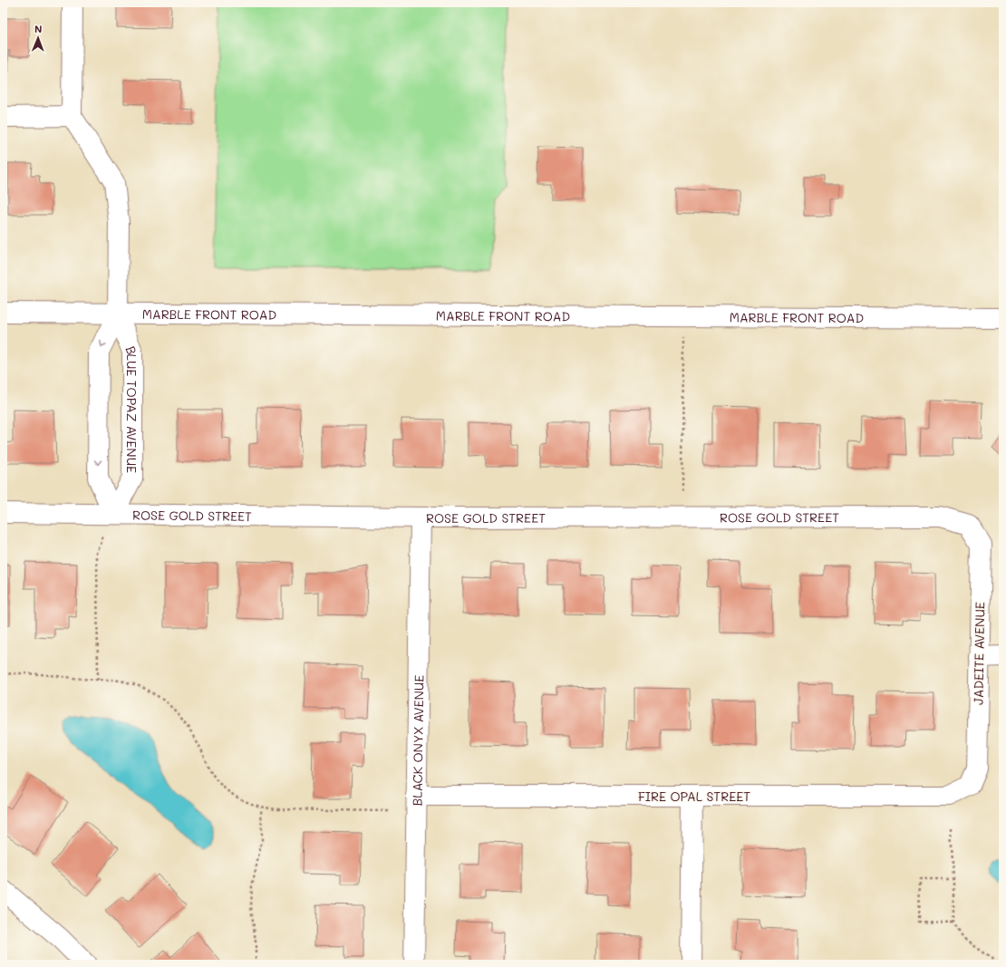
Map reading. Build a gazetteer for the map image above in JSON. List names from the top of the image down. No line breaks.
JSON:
{"streets":{"street":["MARBLE FRONT ROAD","BLUE TOPAZ AVENUE","ROSE GOLD STREET","JADEITE AVENUE","BLACK ONYX AVENUE","FIRE OPAL STREET"]},"crossings":[["MARBLE FRONT ROAD","BLUE TOPAZ AVENUE"],["BLUE TOPAZ AVENUE","ROSE GOLD STREET"],["ROSE GOLD STREET","JADEITE AVENUE"],["ROSE GOLD STREET","BLACK ONYX AVENUE"],["JADEITE AVENUE","FIRE OPAL STREET"],["BLACK ONYX AVENUE","FIRE OPAL STREET"]],"north":"top"}
